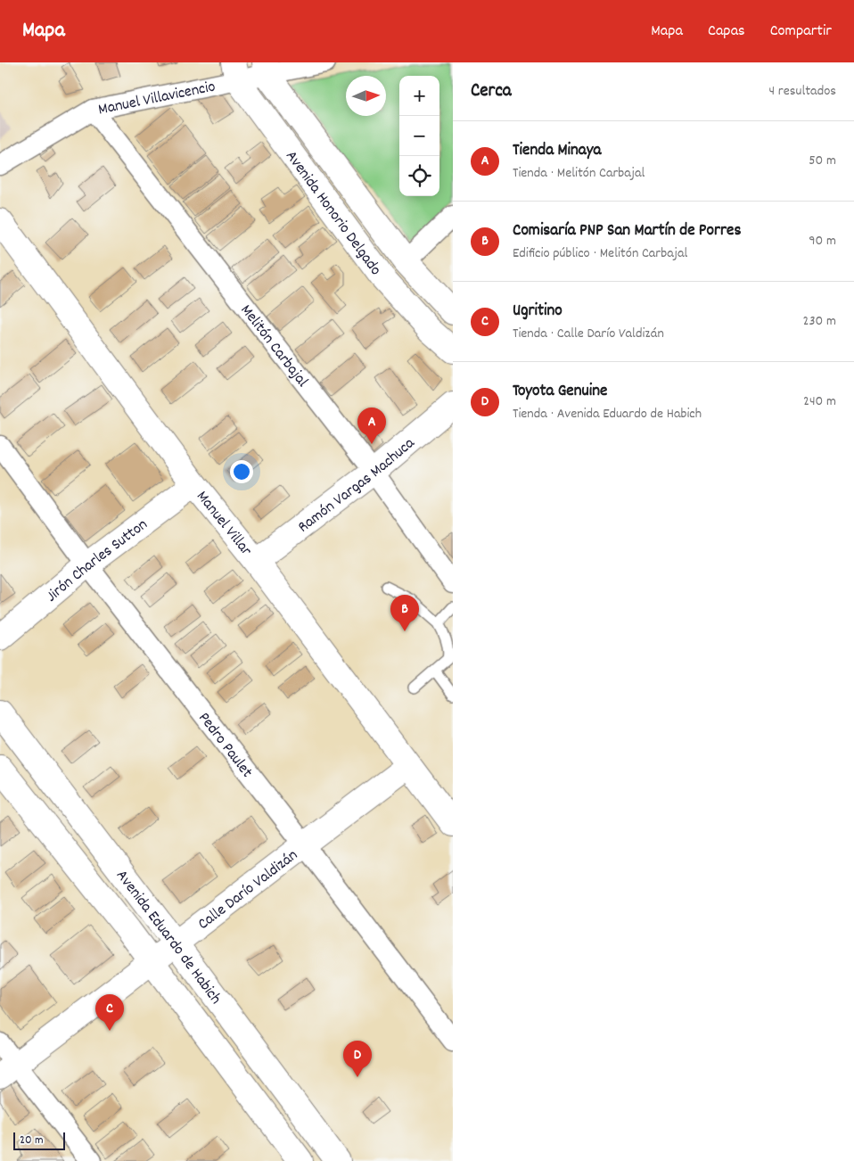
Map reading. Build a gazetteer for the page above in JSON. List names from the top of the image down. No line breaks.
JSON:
{"streets":{"street":["Manuel Villavicencio","Avenida Honorio Delgado","Melitón Carbajal","Ramón Vargas Machuca","Manuel Villar","Jirón Charles Sutton","Pedro Paulet","Calle Darío Valdizán","Avenida Eduardo de Habich"]},"crossings":[["Manuel Villavicencio","Avenida Honorio Delgado"],["Manuel Villavicencio","Melitón Carbajal"],["Melitón Carbajal","Ramón Vargas Machuca"],["Ramón Vargas Machuca","Manuel Villar"],["Manuel Villar","Jirón Charles Sutton"],["Manuel Villar","Calle Darío Valdizán"],["Jirón Charles Sutton","Pedro Paulet"],["Pedro Paulet","Calle Darío Valdizán"],["Calle Darío Valdizán","Avenida Eduardo de Habich"]],"scale_bar":"20 m","north":"right","page":{"header":"Mapa","nav":["Mapa","Capas","Compartir"],"heading":["Cerca","4 resultados"],"map_buttons":["+","−"],"list":[{"mark":"A","name":"Tienda Minaya","note":"Tienda · Melitón Carbajal","value":"50 m"},{"mark":"B","name":"Comisaría PNP San Martín de Porres","note":"Edificio público · Melitón Carbajal","value":"90 m"},{"mark":"C","name":"Ugritino","note":"Tienda · Calle Darío Valdizán","value":"230 m"},{"mark":"D","name":"Toyota Genuine","note":"Tienda · Avenida Eduardo de Habich","value":"240 m"}],"pins":["A","B","C","D"],"scale":"20 m"}}
